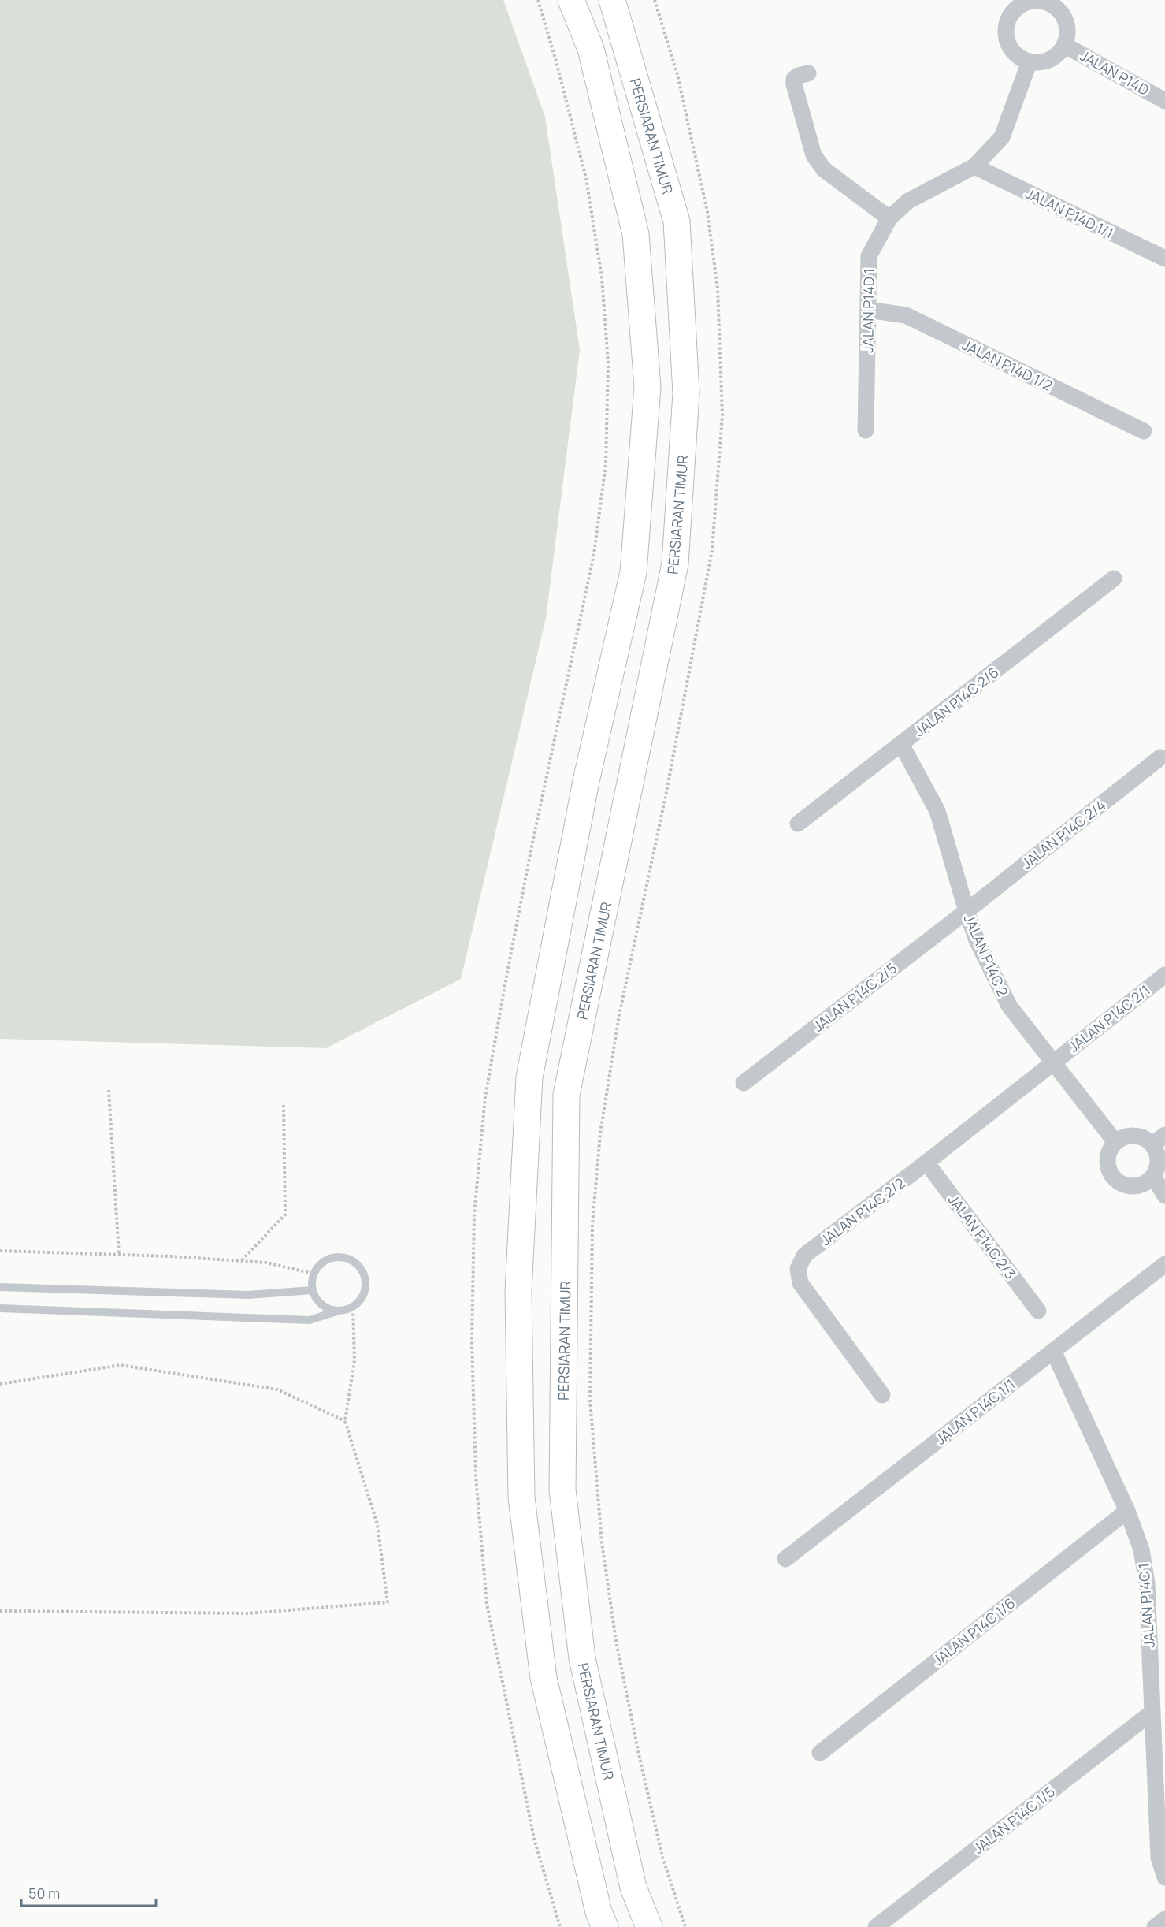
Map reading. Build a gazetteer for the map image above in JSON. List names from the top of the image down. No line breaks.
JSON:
{"streets":{"main road":["PERSIARAN TIMUR"],"street":["JALAN P14D","JALAN P14D 1/1","JALAN P14D 1","JALAN P14D 1/2","JALAN P14C 2/6","JALAN P14C 2/4","JALAN P14C 2","JALAN P14C 2/5","JALAN P14C 2/1","JALAN P14C 2/2","JALAN P14C 2/3","JALAN P14C 1/1","JALAN P14C 1","JALAN P14C 1/6","JALAN P14C 1/5"]},"crossings":[["JALAN P14D","JALAN P14D 1"],["JALAN P14D 1/1","JALAN P14D 1"],["JALAN P14D 1","JALAN P14D 1/2"],["JALAN P14C 2/6","JALAN P14C 2"],["JALAN P14C 2/4","JALAN P14C 2"],["JALAN P14C 2/4","JALAN P14C 2/5"],["JALAN P14C 2","JALAN P14C 2/5"],["JALAN P14C 2","JALAN P14C 2/1"],["JALAN P14C 2","JALAN P14C 2/2"],["JALAN P14C 2/1","JALAN P14C 2/2"],["JALAN P14C 2/2","JALAN P14C 2/3"],["JALAN P14C 1/1","JALAN P14C 1"],["JALAN P14C 1","JALAN P14C 1/6"],["JALAN P14C 1","JALAN P14C 1/5"]],"scale_bar":"50 m"}
